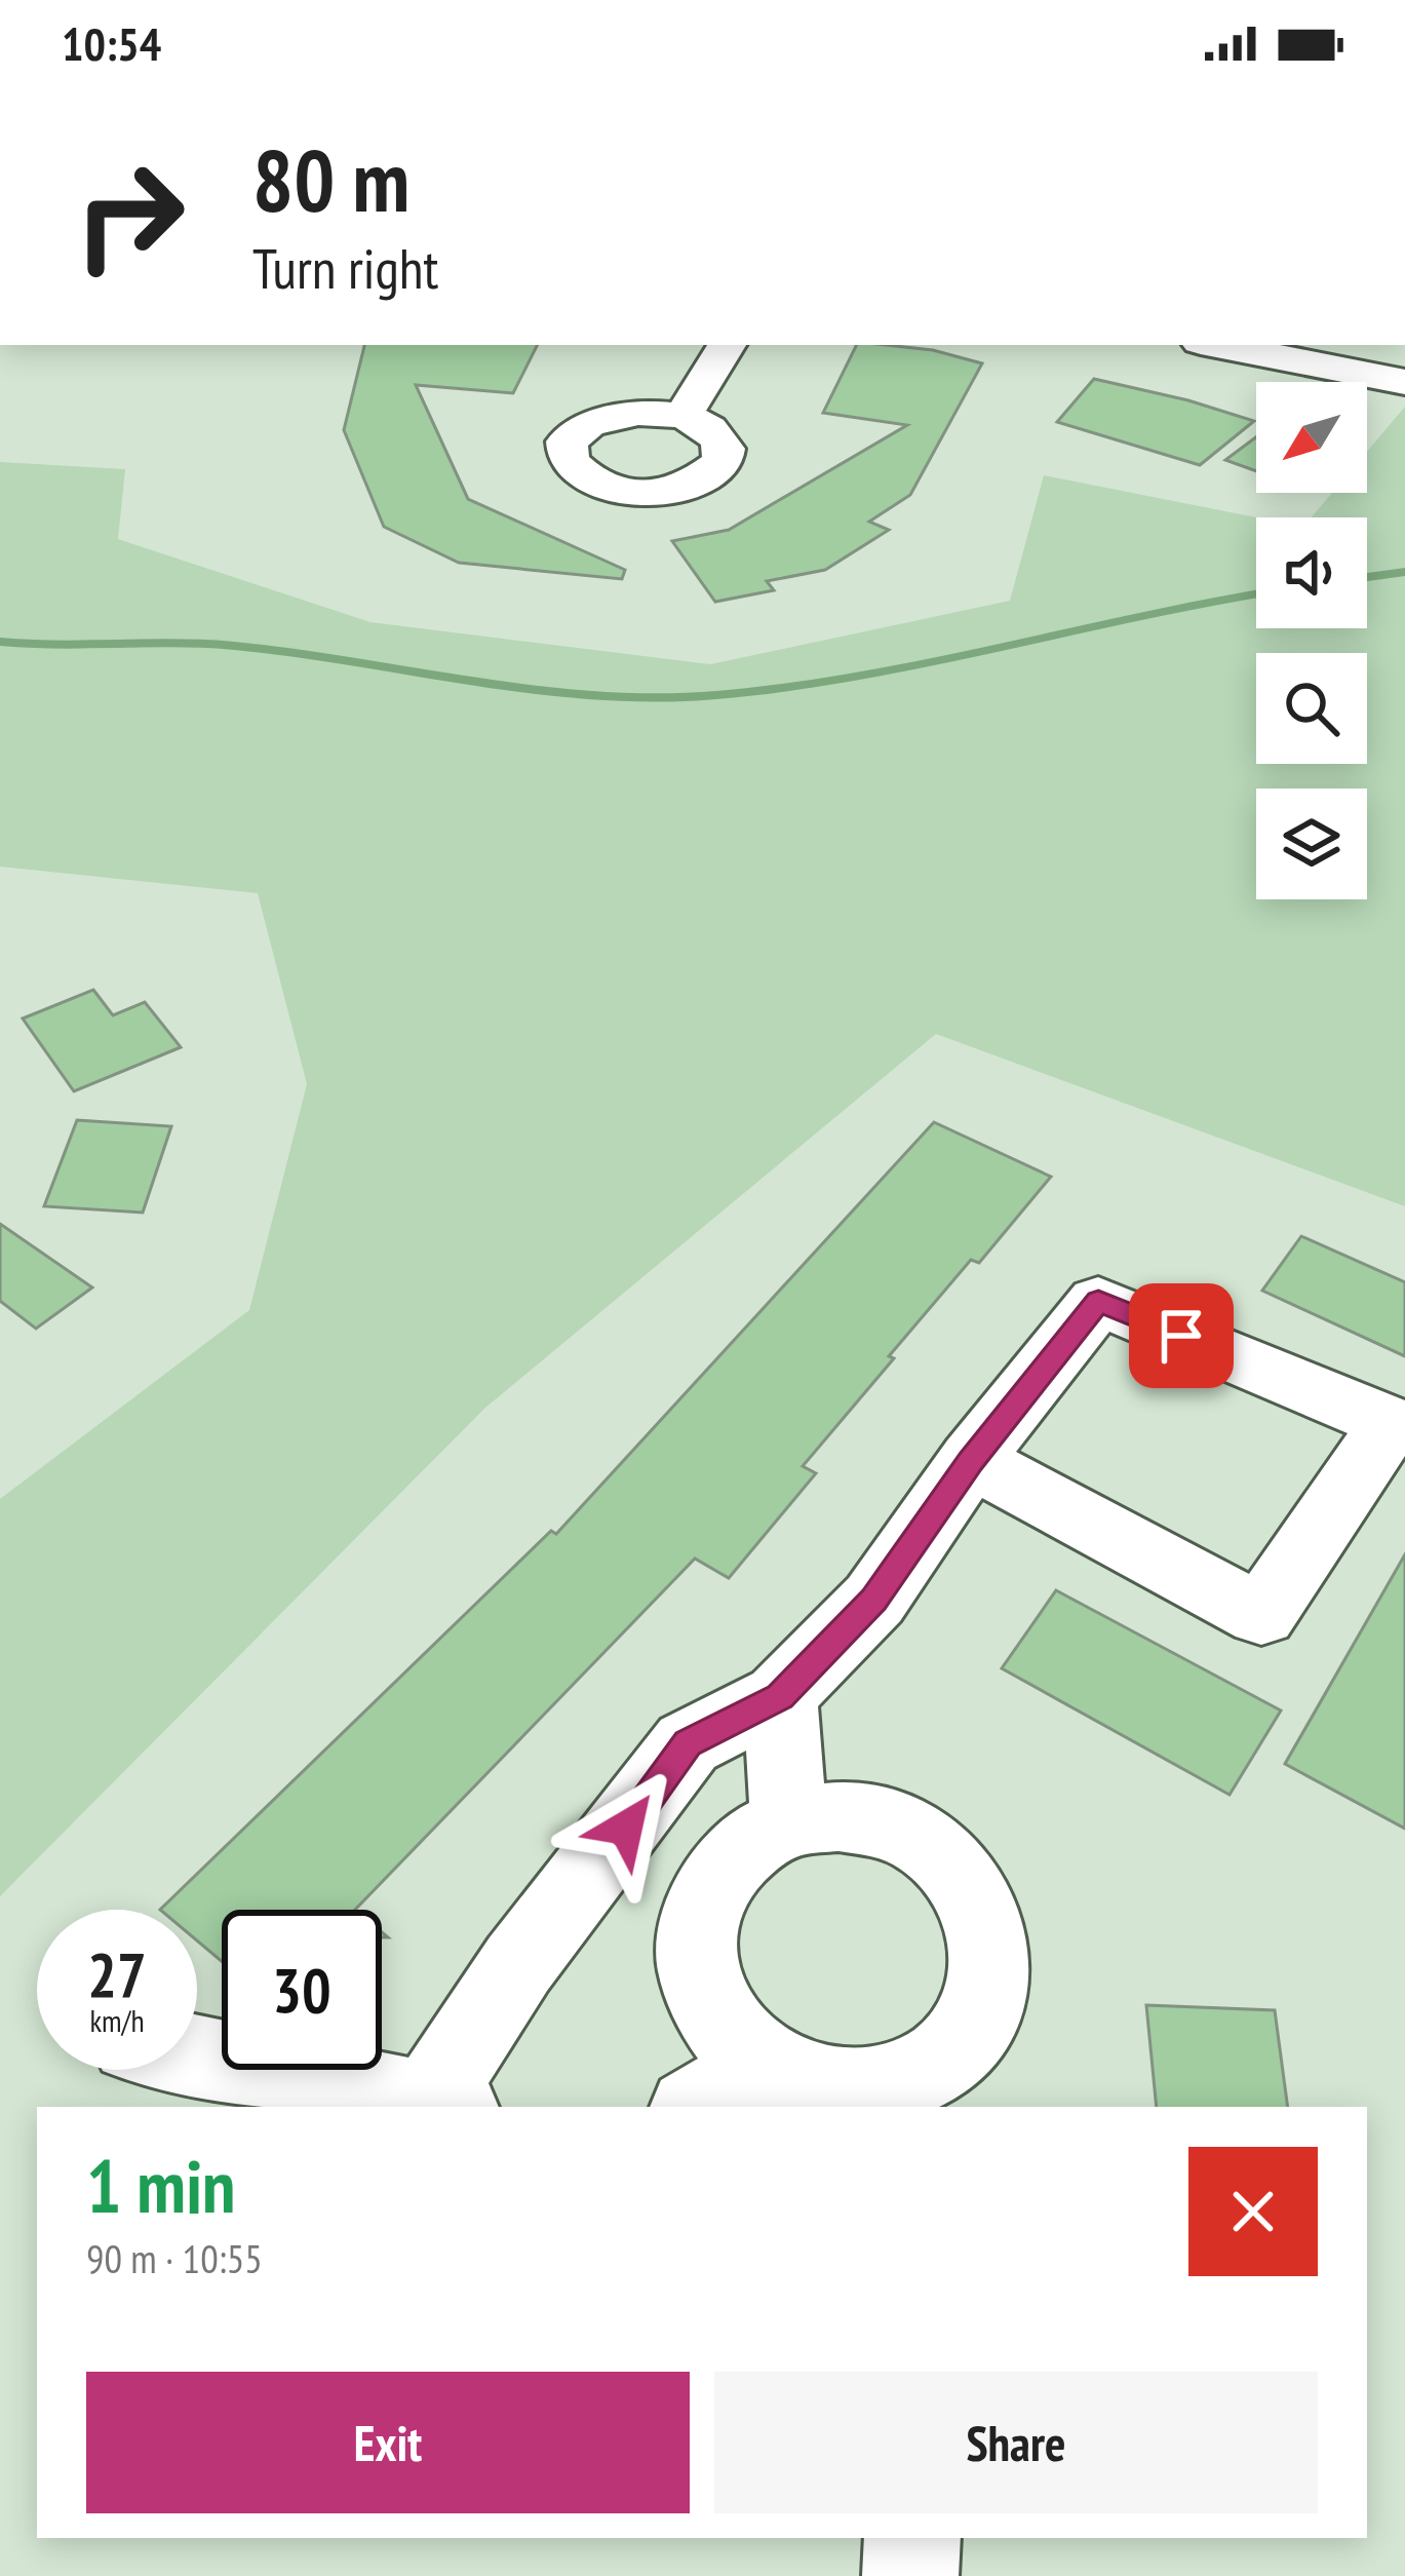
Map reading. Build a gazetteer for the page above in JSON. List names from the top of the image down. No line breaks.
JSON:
{"north":"bottom left","page":{"status":"10:54","turn":["80 m","Turn right"],"speed":"27 km/h","limit":"30","heading":["1 min","90 m · 10:55"],"buttons":["Exit","Share"]}}
